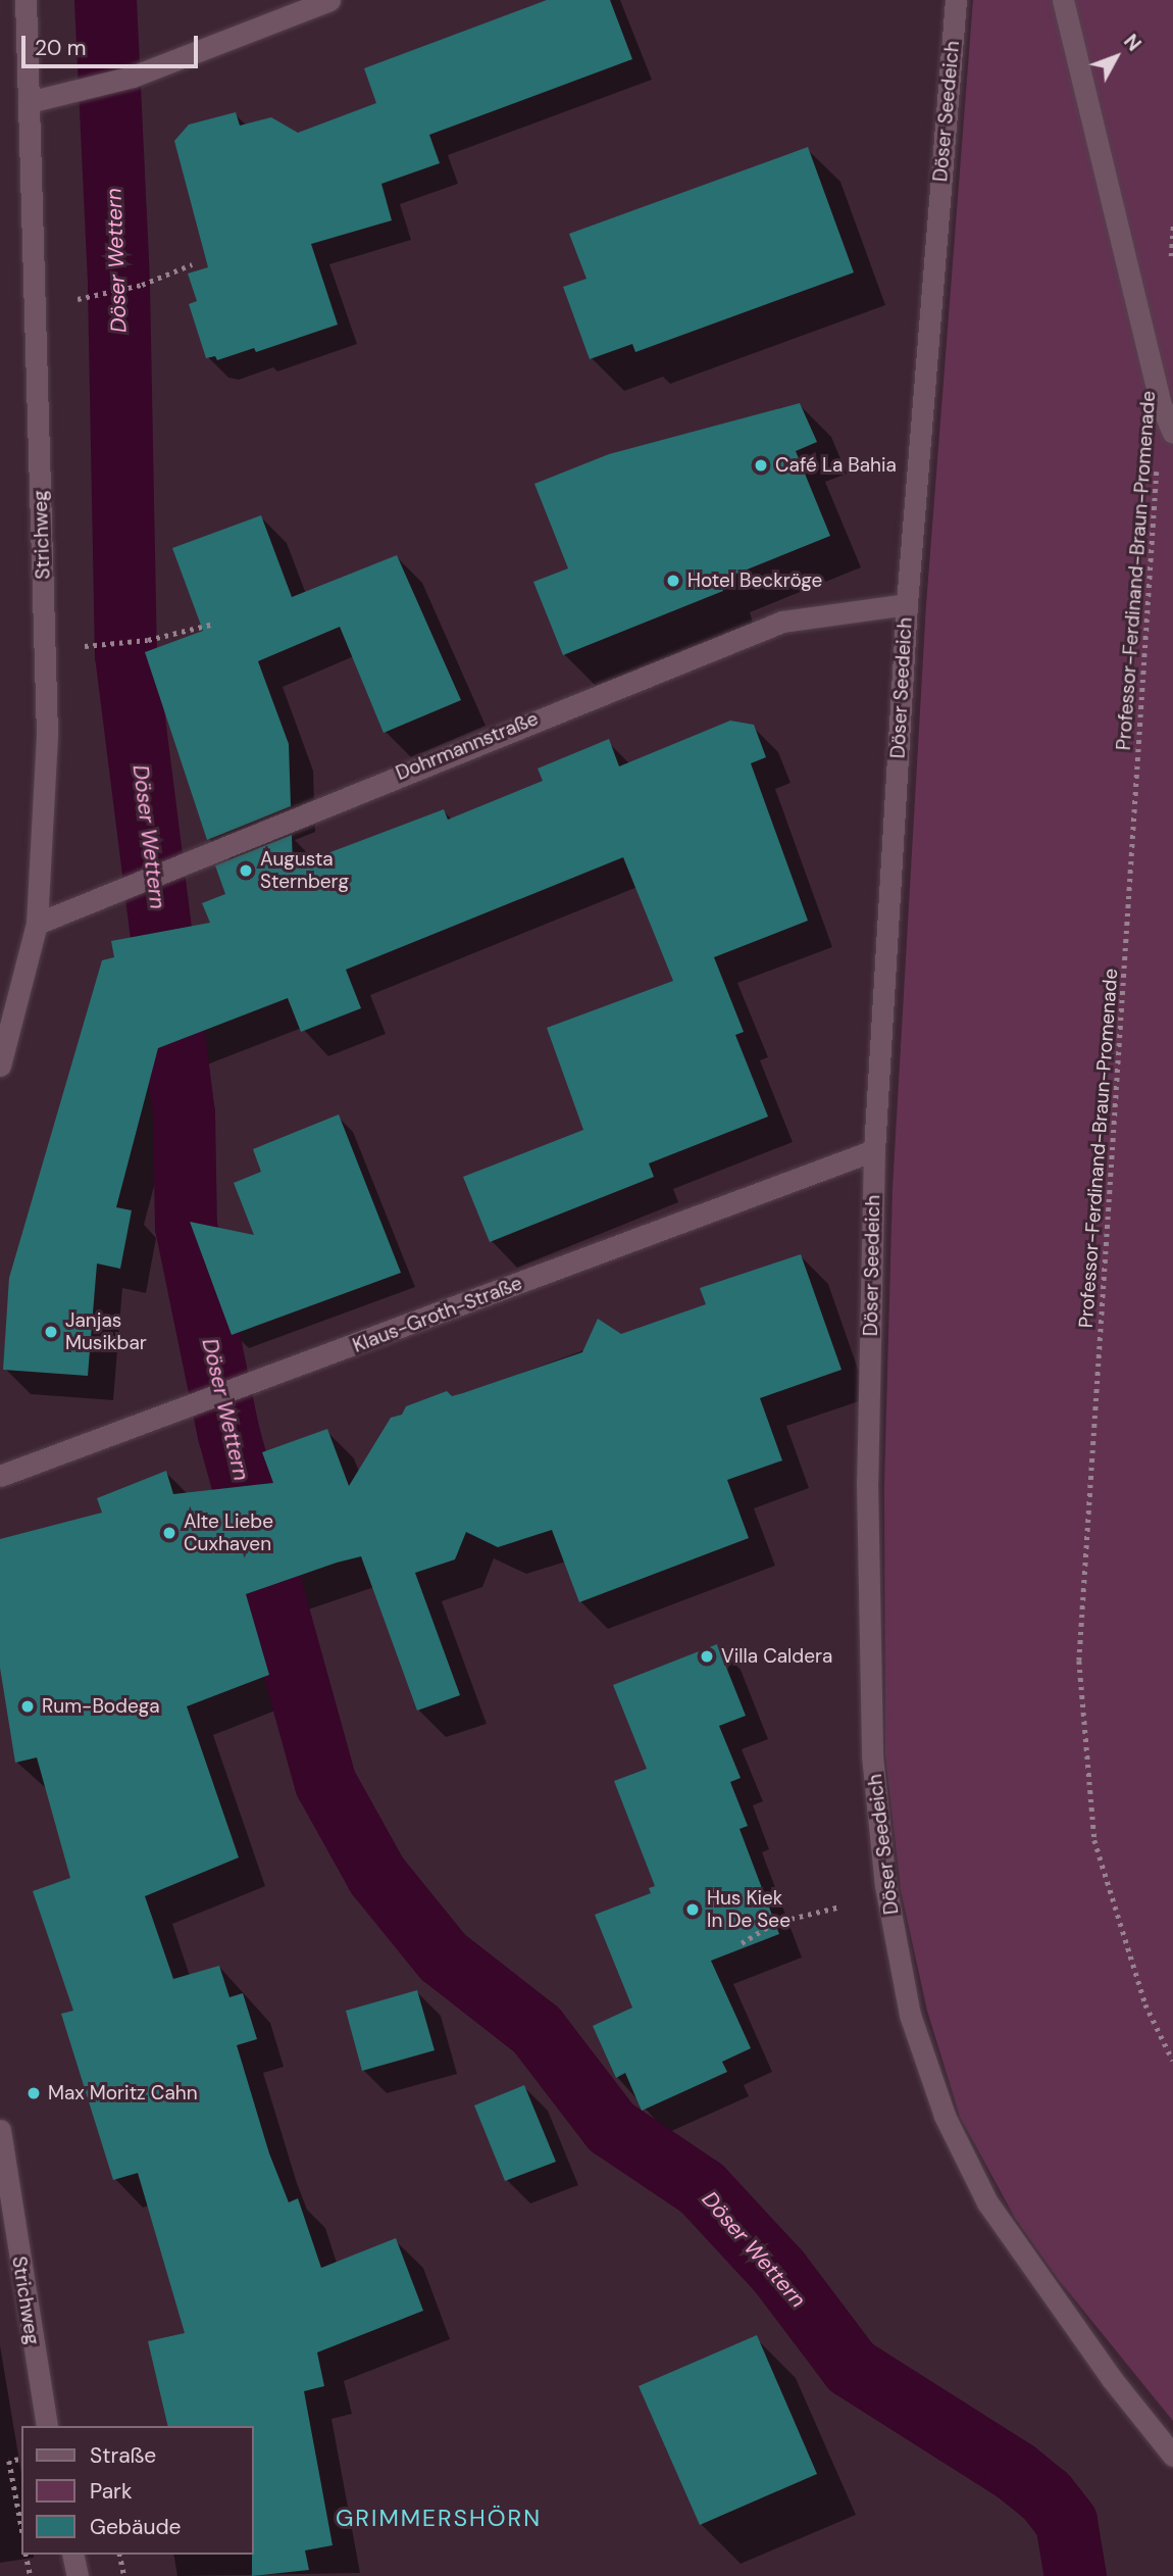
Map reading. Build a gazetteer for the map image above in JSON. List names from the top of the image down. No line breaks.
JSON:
{"streets":{"street":["Döser Seedeich","Strichweg","Dohrmannstraße","Klaus-Groth-Straße"],"path":["Professor-Ferdinand-Braun-Promenade"]},"crossings":[["Döser Seedeich","Dohrmannstraße"],["Döser Seedeich","Klaus-Groth-Straße"],["Strichweg","Dohrmannstraße"]],"districts":["GRIMMERSHÖRN"],"water":["Döser Wettern"],"places":["Café La Bahia","Hotel Beckröge","Augusta Sternberg","Janjas Musikbar","Alte Liebe Cuxhaven","Villa Caldera","Rum-Bodega","Hus Kiek In De See","Max Moritz Cahn"],"legend":["Straße","Park","Gebäude"],"scale_bar":"20 m","north":"top right"}
